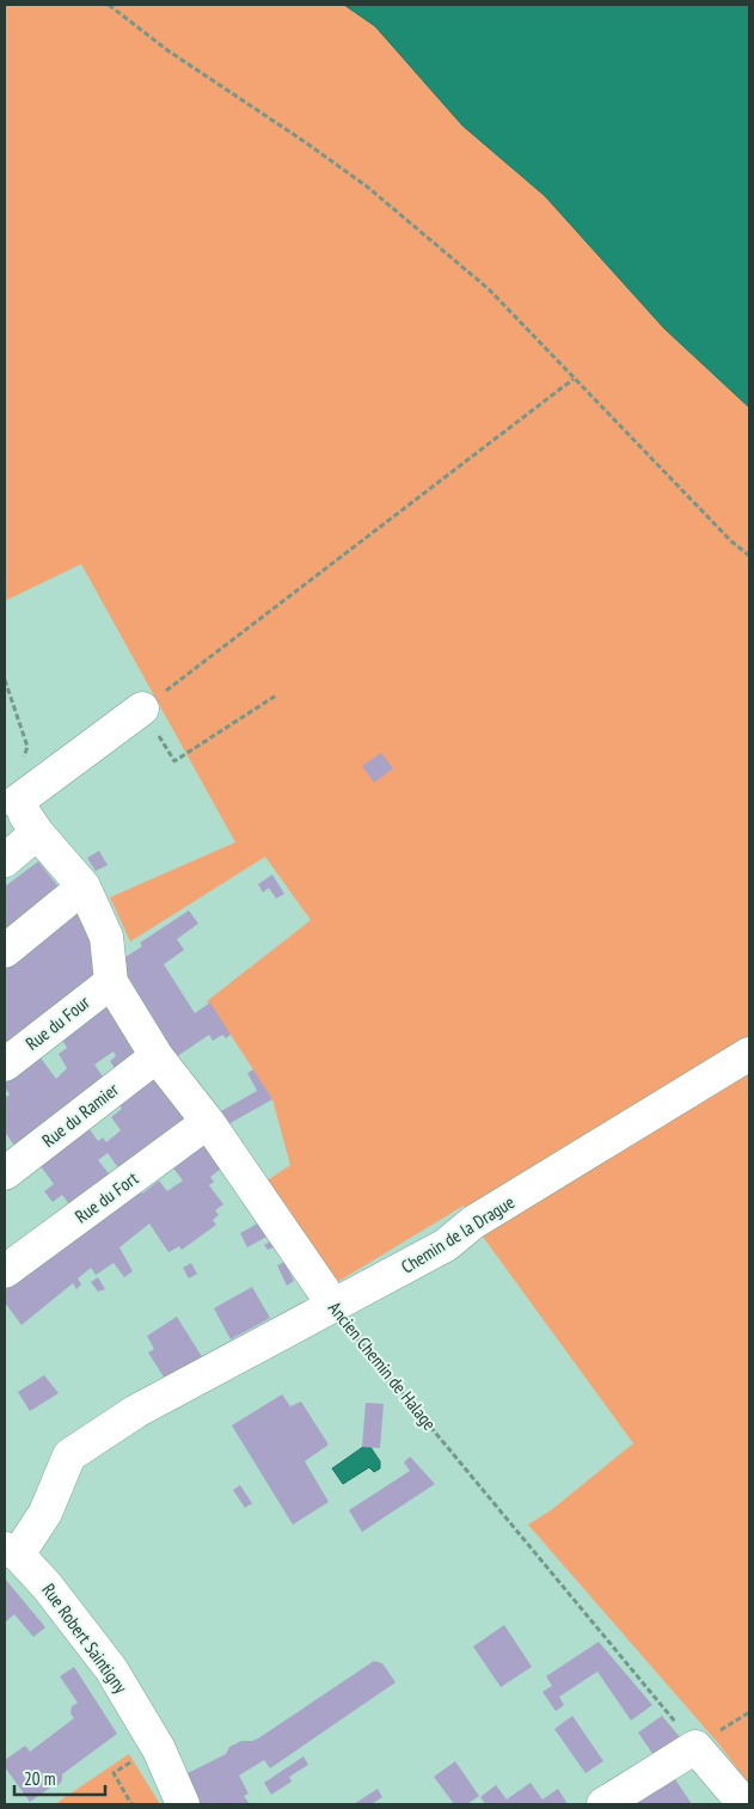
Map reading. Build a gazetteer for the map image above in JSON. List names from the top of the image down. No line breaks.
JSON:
{"streets":{"street":["Rue du Four","Rue du Ramier","Rue du Fort","Chemin de la Drague","Ancien Chemin de Halage","Rue Robert Saintigny"]},"crossings":[["Rue du Four","Ancien Chemin de Halage"],["Rue du Ramier","Ancien Chemin de Halage"],["Rue du Fort","Ancien Chemin de Halage"],["Chemin de la Drague","Ancien Chemin de Halage"],["Chemin de la Drague","Rue Robert Saintigny"]],"scale_bar":"20 m"}
